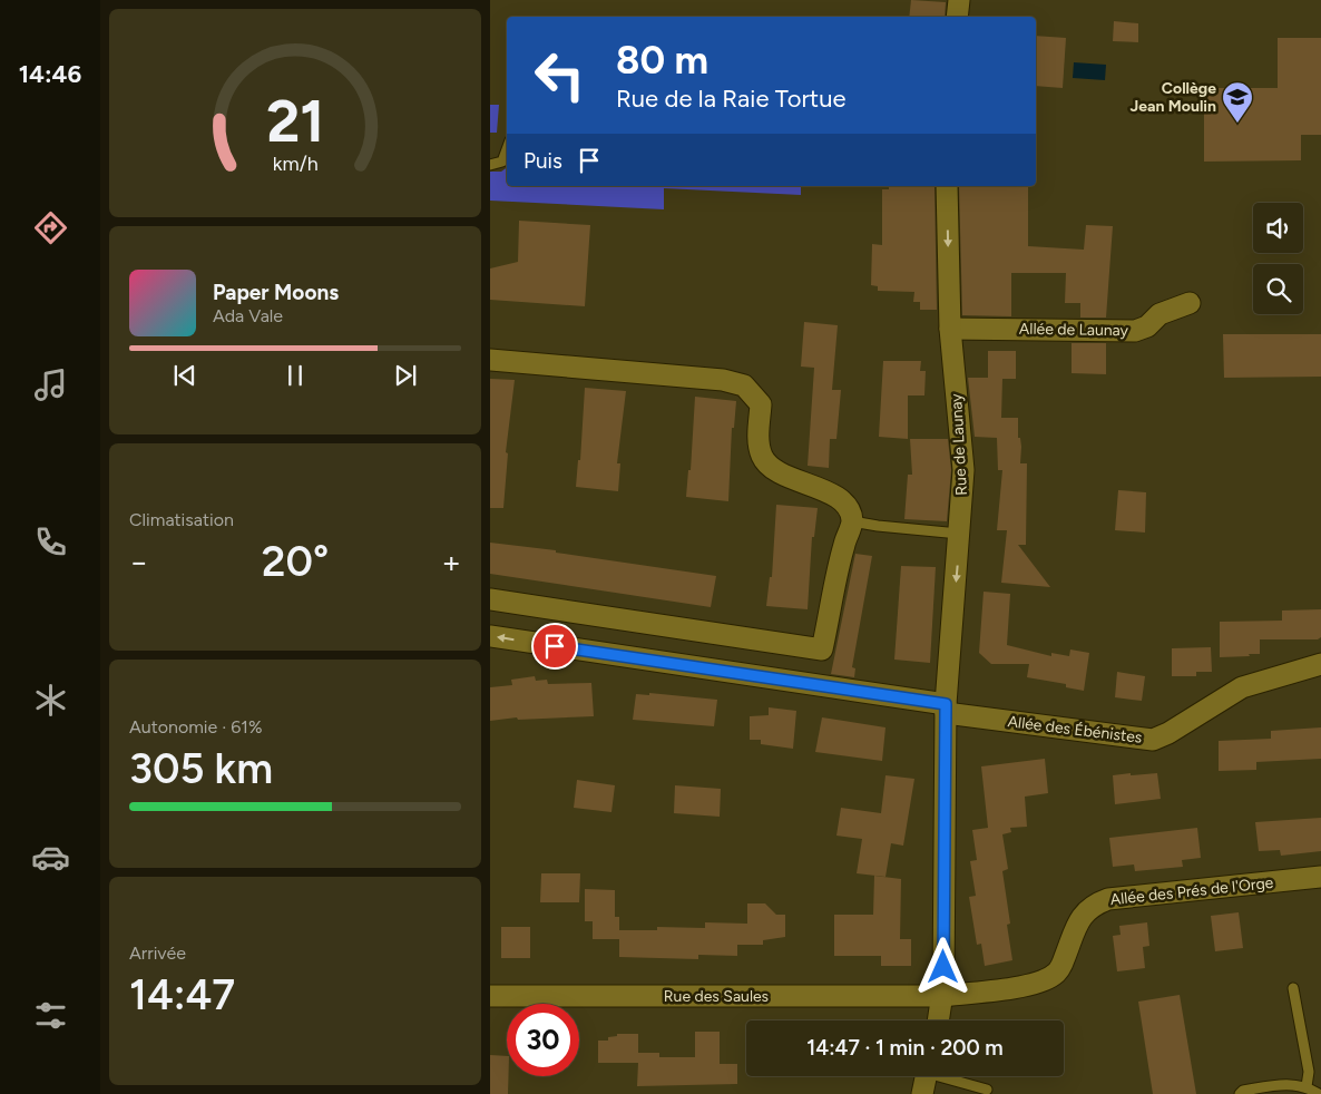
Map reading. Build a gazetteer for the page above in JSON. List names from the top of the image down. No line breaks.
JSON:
{"streets":{"street":["Allée de Launay","Rue de Launay","Allée des Ébénistes","Allée des Prés de l'Orge","Rue des Saules"]},"crossings":[["Allée de Launay","Rue de Launay"],["Rue de Launay","Allée des Ébénistes"],["Rue de Launay","Allée des Prés de l'Orge"],["Rue de Launay","Rue des Saules"],["Allée des Prés de l'Orge","Rue des Saules"]],"one_way":["Rue de Launay","Allée des Ébénistes"],"places":{"school or university":["Collège Jean Moulin"]},"page":{"tabs":"14:46","turn":["80 m","Rue de la Raie Tortue"],"then":"Puis","song":["Paper Moons","Ada Vale"],"tile":["Climatisation",["Autonomie · 61%","305 km"],["Arrivée","14:47"]],"heat":["−","20°","+"],"limit":"30","trip":"14:47 · 1 min · 200 m","gauge":["21","km/h"]}}
